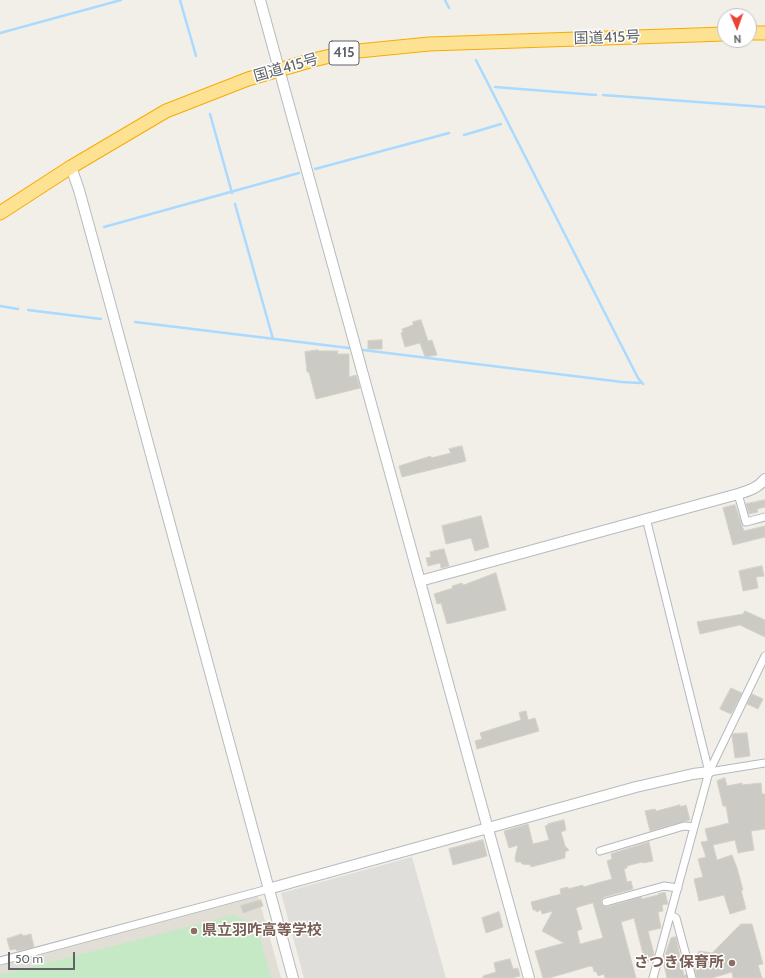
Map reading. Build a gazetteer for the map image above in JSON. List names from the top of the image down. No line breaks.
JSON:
{"streets":{"highway":["国道415号","415"]},"places":["県立羽咋高等学校","さつき保育所"],"scale_bar":"50 m","north":"bottom"}
